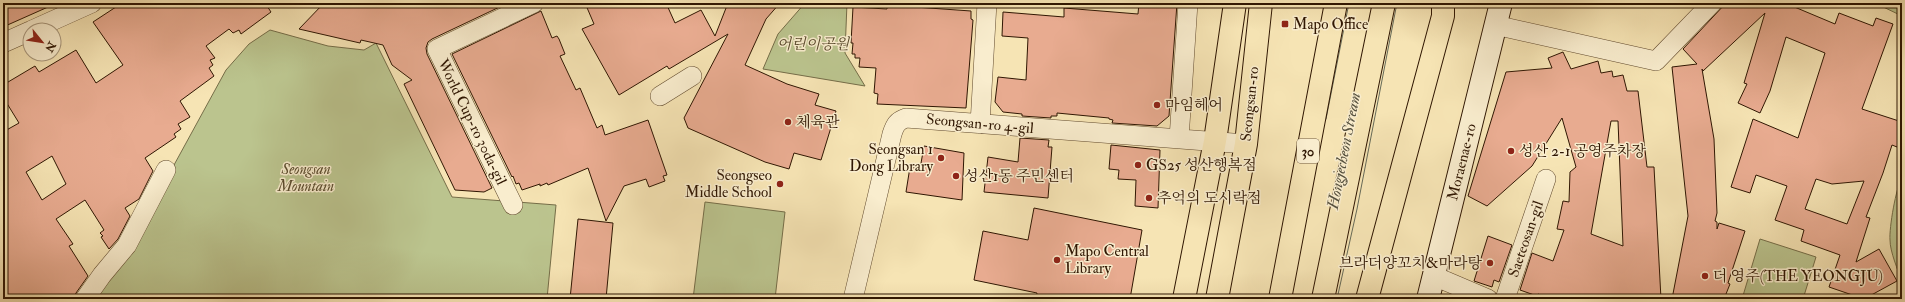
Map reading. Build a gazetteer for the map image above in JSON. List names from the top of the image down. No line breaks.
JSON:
{"streets":{"main road":["Seongsan-ro","30","Moraenae-ro"],"street":["World Cup-ro 30da-gil","Seongsan-ro 4-gil","Saeteosan-gil"]},"crossings":[["Seongsan-ro","Seongsan-ro 4-gil"]],"water":["Hongjecheon Stream"],"parks":["어린이공원","Seongsan Mountain"],"places":{"transit":["Mapo Office"],"other":["마임헤어","체육관","성산 2-1 공영주차장","Seongsan 1 Dong Library","GS25 성산행복점","성산1동 주민센터","Seongseo Middle School","추억의 도시락점","Mapo Central Library","브라더양꼬치&마라탕","더 영주(THE YEONGJU)"]},"north":"bottom right"}
